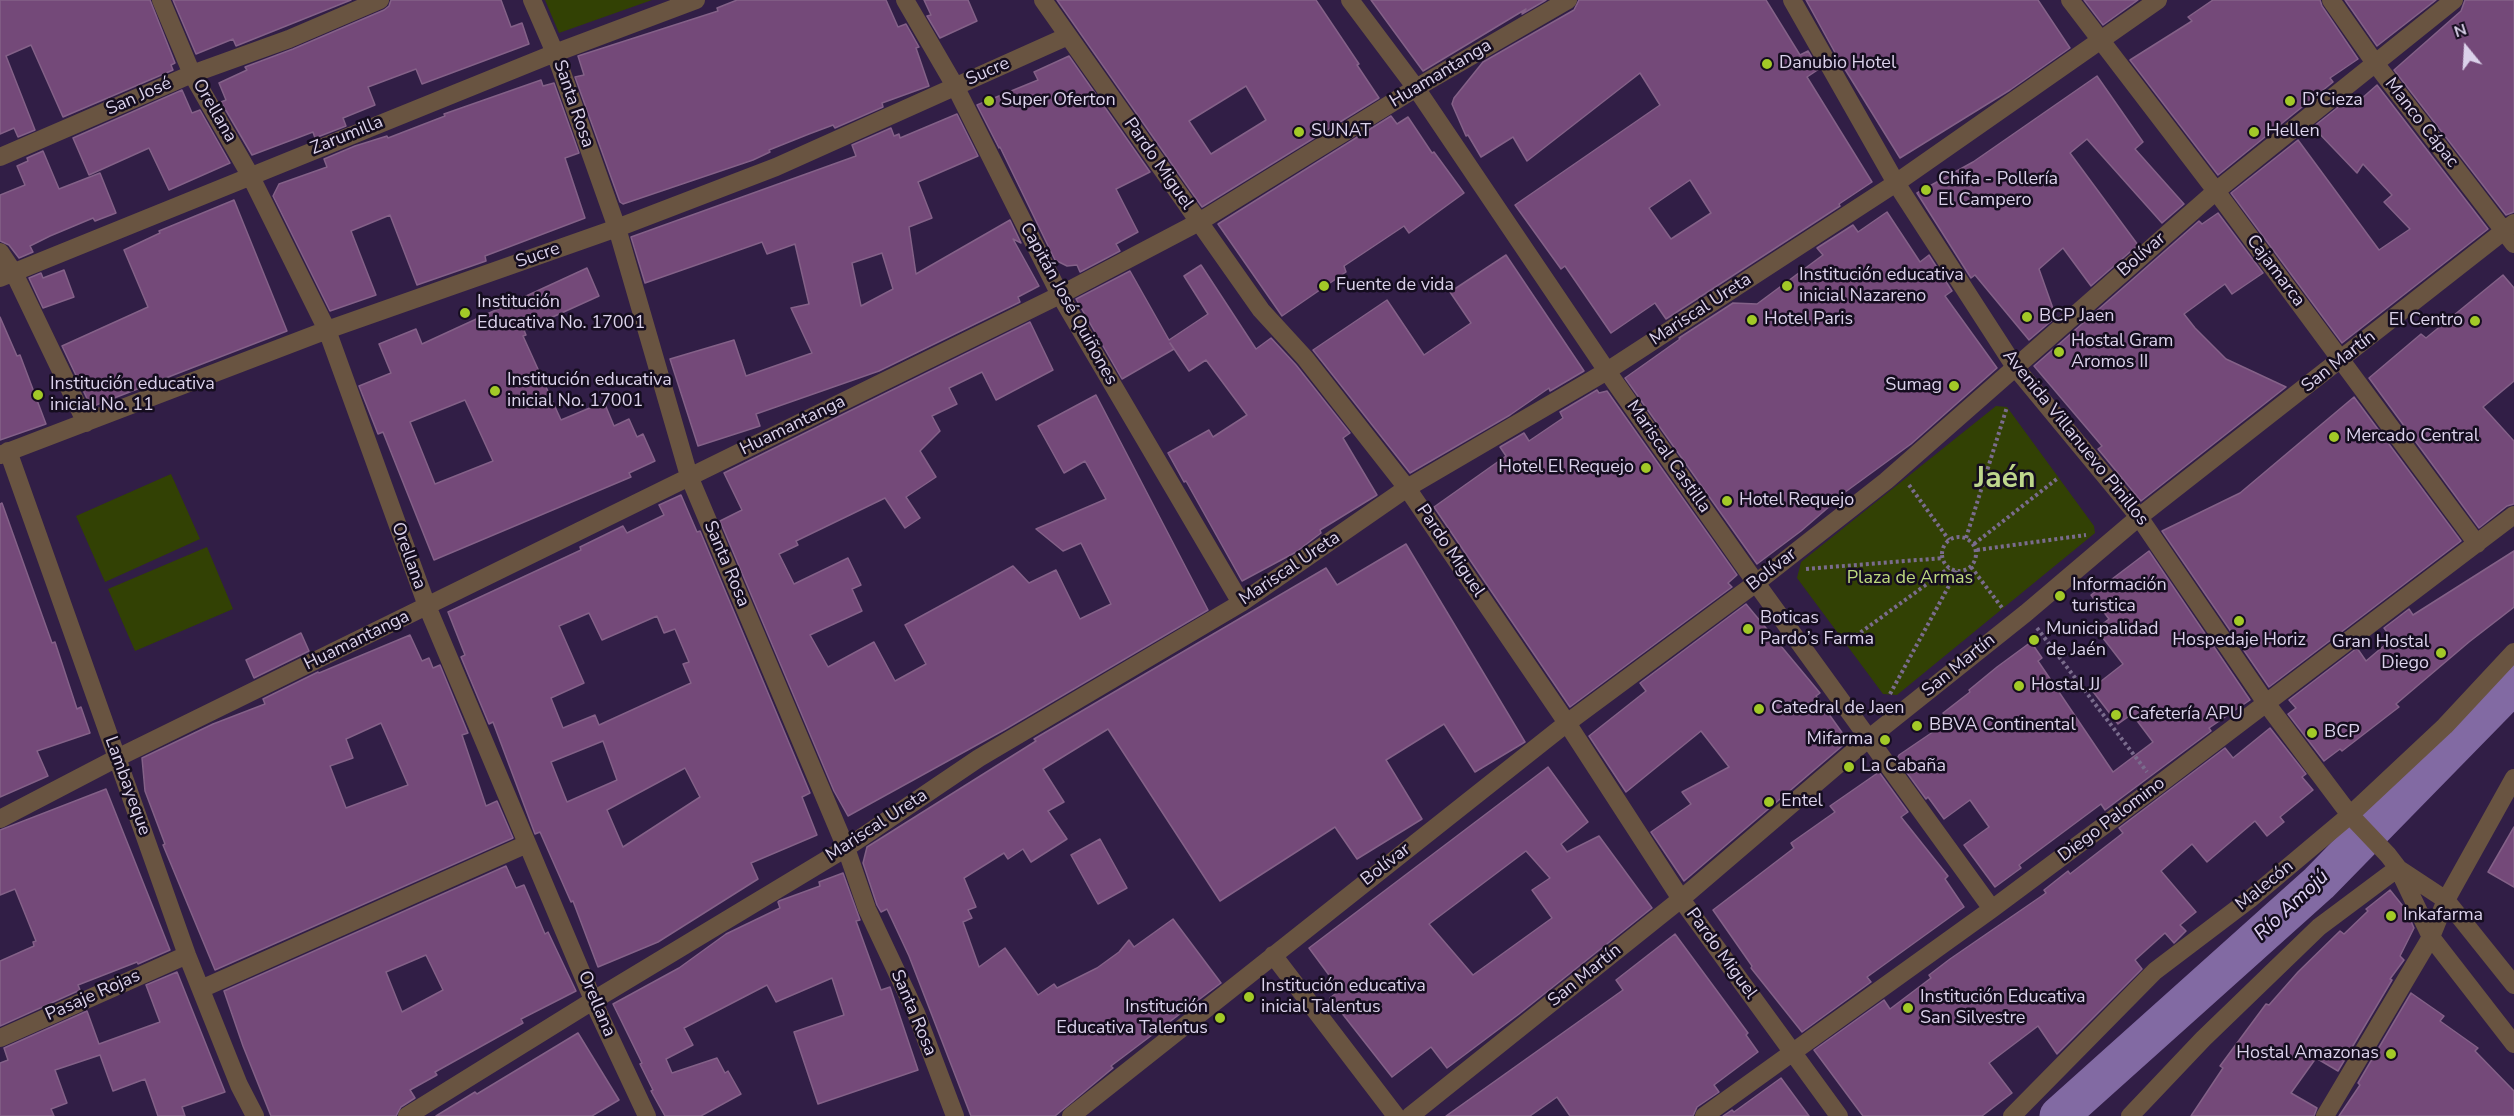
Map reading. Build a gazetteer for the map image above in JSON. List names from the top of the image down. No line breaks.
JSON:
{"streets":{"street":["Sucre","Huamantanga","San José","Santa Rosa","Orellana","Manco Cápac","Zarumilla","Pardo Miguel","Bolívar","Cajamarca","Capitán José Quiñones","Mariscal Ureta","San Martín","Avenida Villanuevo Pinillos","Mariscal Castilla","Lambayeque","Diego Palomino","Malecón","Pasaje Rojas"]},"crossings":[["Sucre","Santa Rosa"],["Sucre","Orellana"],["Sucre","Pardo Miguel"],["Sucre","Capitán José Quiñones"],["Sucre","Lambayeque"],["Huamantanga","Santa Rosa"],["Huamantanga","Orellana"],["Huamantanga","Pardo Miguel"],["Huamantanga","Capitán José Quiñones"],["Huamantanga","Mariscal Castilla"],["Huamantanga","Lambayeque"],["San José","Orellana"],["Santa Rosa","Zarumilla"],["Santa Rosa","Mariscal Ureta"],["Orellana","Zarumilla"],["Orellana","Mariscal Ureta"],["Manco Cápac","Bolívar"],["Manco Cápac","San Martín"],["Pardo Miguel","Bolívar"],["Pardo Miguel","Mariscal Ureta"],["Pardo Miguel","San Martín"],["Pardo Miguel","Diego Palomino"],["Bolívar","Cajamarca"],["Bolívar","Avenida Villanuevo Pinillos"],["Bolívar","Mariscal Castilla"],["Cajamarca","Mariscal Ureta"],["Cajamarca","San Martín"],["Cajamarca","Diego Palomino"],["Capitán José Quiñones","Mariscal Ureta"],["Mariscal Ureta","Avenida Villanuevo Pinillos"],["Mariscal Ureta","Mariscal Castilla"],["San Martín","Avenida Villanuevo Pinillos"],["San Martín","Mariscal Castilla"],["Avenida Villanuevo Pinillos","Diego Palomino"],["Avenida Villanuevo Pinillos","Malecón"],["Mariscal Castilla","Diego Palomino"],["Lambayeque","Pasaje Rojas"]],"districts":["Jaén"],"water":["Río Amojú"],"parks":["Plaza de Armas"],"places":["Danubio Hotel","Super Oferton","D’Cieza","SUNAT","Hellen","Chifa - Pollería El Campero","Fuente de vida","Institución educativa inicial Nazareno","Institución Educativa No. 17001","BCP Jaen","Hotel Paris","El Centro","Hostal Gram Aromos II","Sumag","Institución educativa inicial No. 17001","Institución educativa inicial No. 11","Mercado Central","Hotel El Requejo","Hotel Requejo","Información turistica","Hospedaje Horiz","Boticas Pardo’s Farma","Municipalidad de Jaén","Gran Hostal Diego","Hostal JJ","Catedral de Jaen","Cafetería APU","BBVA Continental","BCP","Mifarma","La Cabaña","Entel","Inkafarma","Institución educativa inicial Talentus","Institución Educativa San Silvestre","Institución Educativa Talentus","Hostal Amazonas"],"north":"top"}
